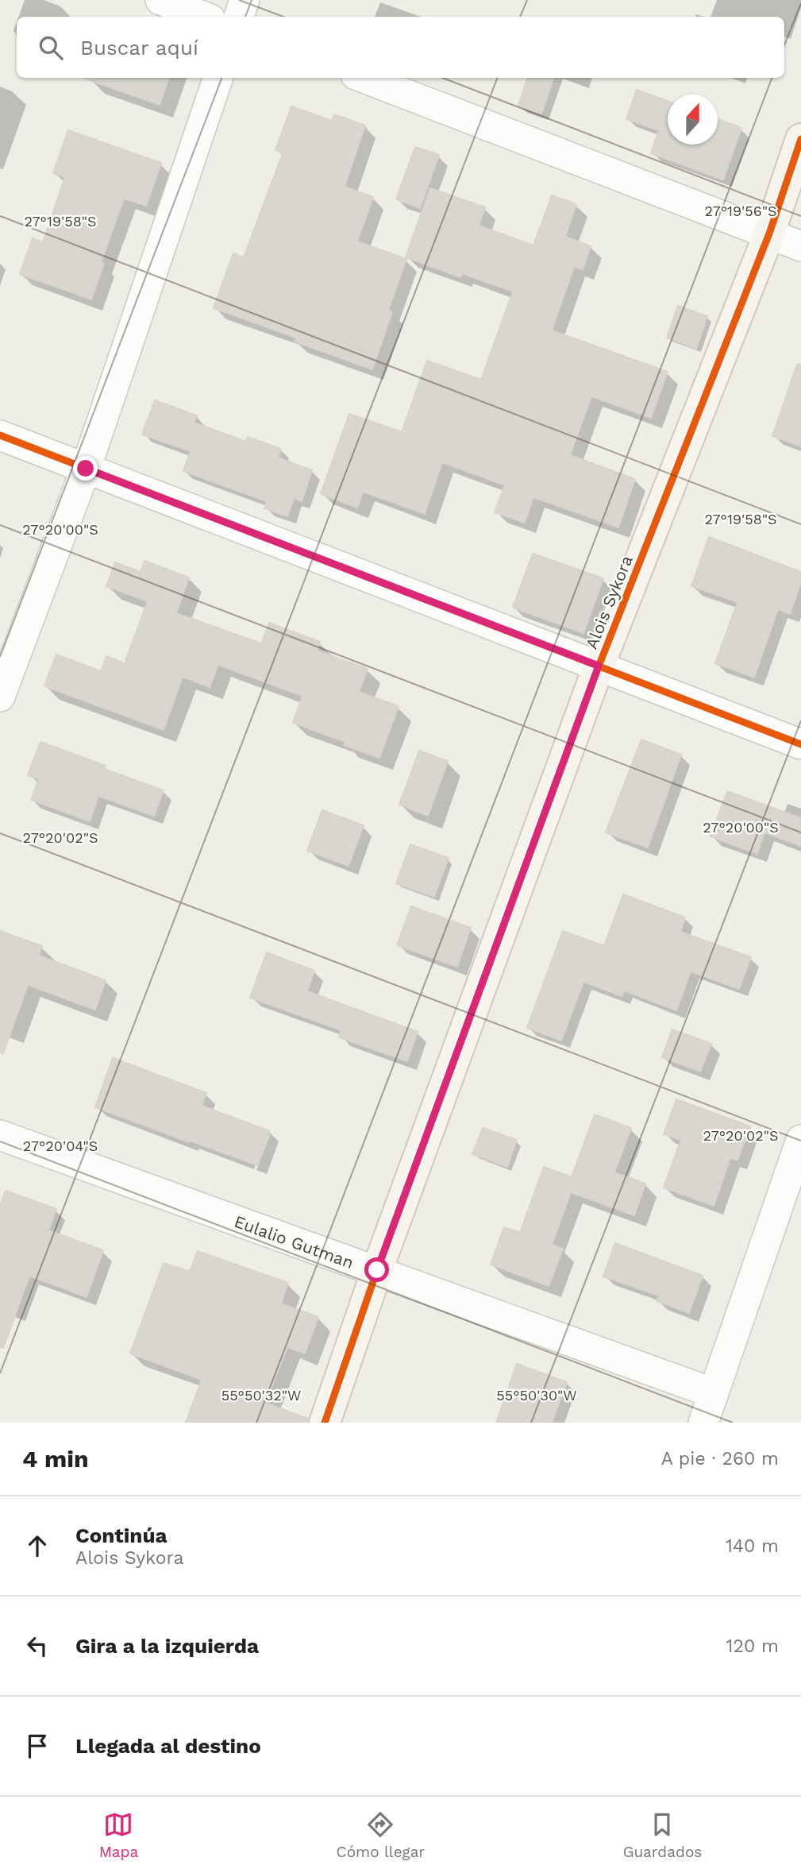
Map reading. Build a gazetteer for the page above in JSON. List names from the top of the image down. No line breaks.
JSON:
{"streets":{"street":["Alois Sykora","Eulalio Gutman"]},"crossings":[["Alois Sykora","Eulalio Gutman"]],"north":"top","page":{"search":"Buscar aquí","heading":["4 min","A pie · 260 m"],"list":[["Continúa","Alois Sykora","140 m"],["Gira a la izquierda","120 m"],"Llegada al destino"],"nav":["Mapa","Cómo llegar","Guardados"]},"coordinates":["27°19'56\"S","27°19'58\"S","27°20'00\"S","27°20'02\"S","27°20'04\"S","55°50'32\"W","55°50'30\"W"]}
